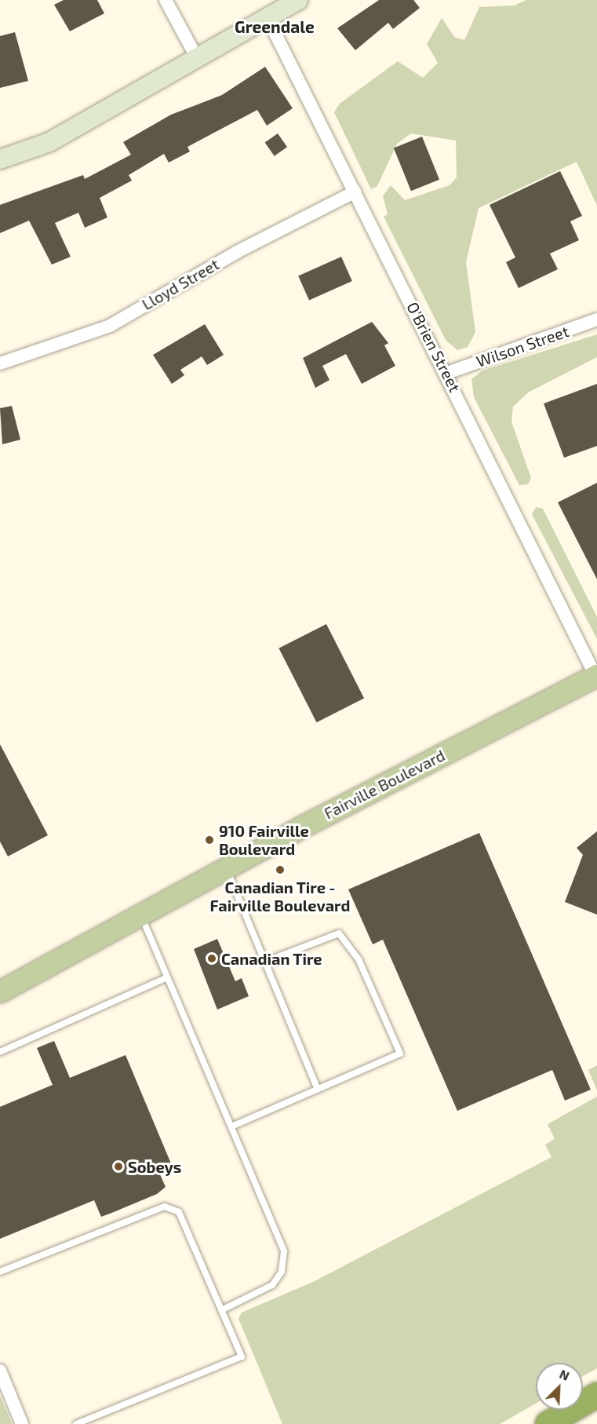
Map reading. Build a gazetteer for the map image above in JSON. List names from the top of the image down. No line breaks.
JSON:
{"streets":{"main road":["Fairville Boulevard"],"street":["Lloyd Street","Wilson Street","O'Brien Street"]},"crossings":[["Lloyd Street","O'Brien Street"],["Wilson Street","O'Brien Street"],["O'Brien Street","Fairville Boulevard"]],"districts":["Greendale"],"places":["910 Fairville Boulevard","Canadian Tire - Fairville Boulevard","Canadian Tire","Sobeys"],"north":"top right"}
